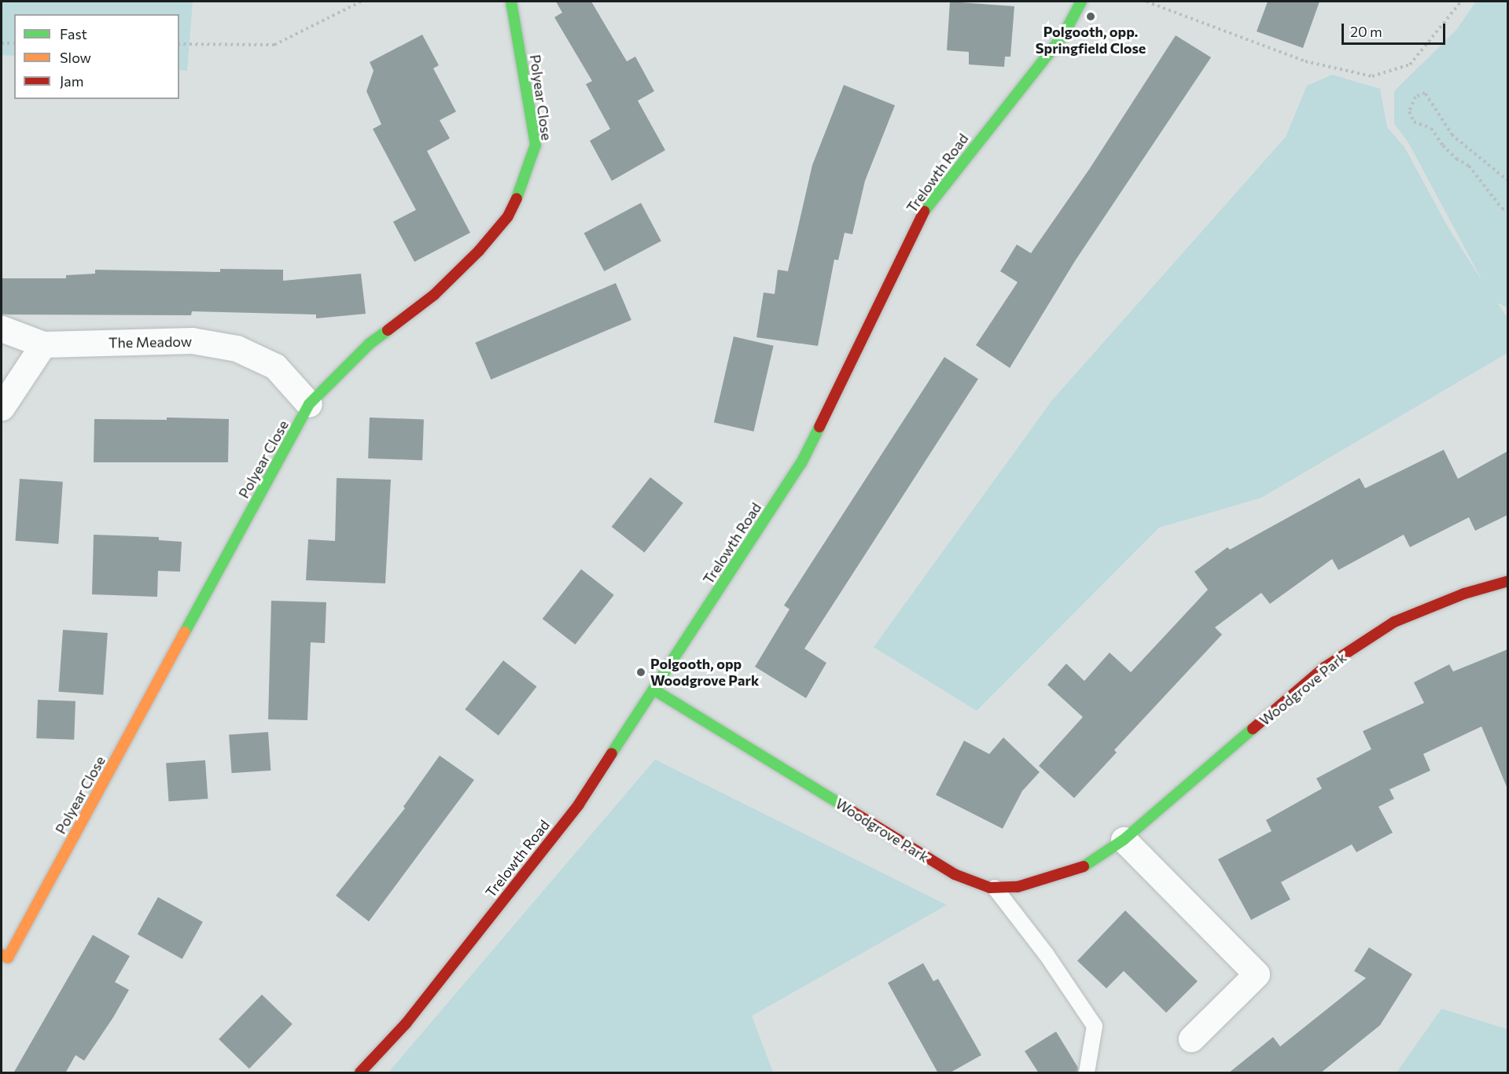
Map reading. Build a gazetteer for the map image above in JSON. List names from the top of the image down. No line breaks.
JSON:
{"streets":{"street":["Polyear Close","Trelowth Road","The Meadow","Woodgrove Park"]},"crossings":[["Polyear Close","The Meadow"],["Trelowth Road","Woodgrove Park"]],"places":["Polgooth, opp. Springfield Close","Polgooth, opp Woodgrove Park"],"legend":["Fast","Slow","Jam"],"scale_bar":"20 m"}
